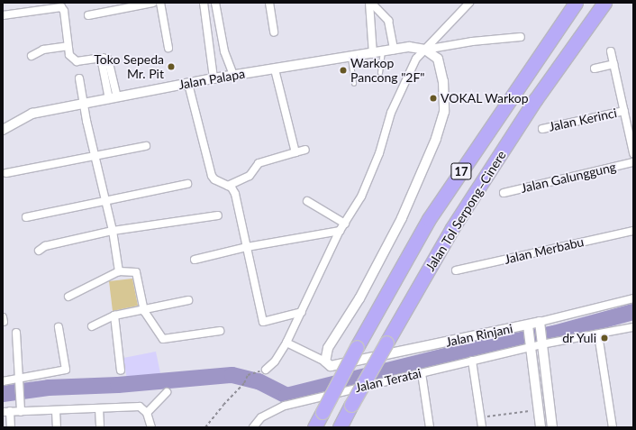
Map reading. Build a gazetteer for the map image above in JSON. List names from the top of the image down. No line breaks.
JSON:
{"streets":{"highway":["17","Jalan Tol Serpong–Cinere"],"street":["Jalan Palapa","Jalan Kerinci","Jalan Galunggung","Jalan Merbabu","Jalan Rinjani","Jalan Teratai"]},"places":["Toko Sepeda Mr. Pit","Warkop Pancong \"2F\"","VOKAL Warkop","dr Yuli"]}
